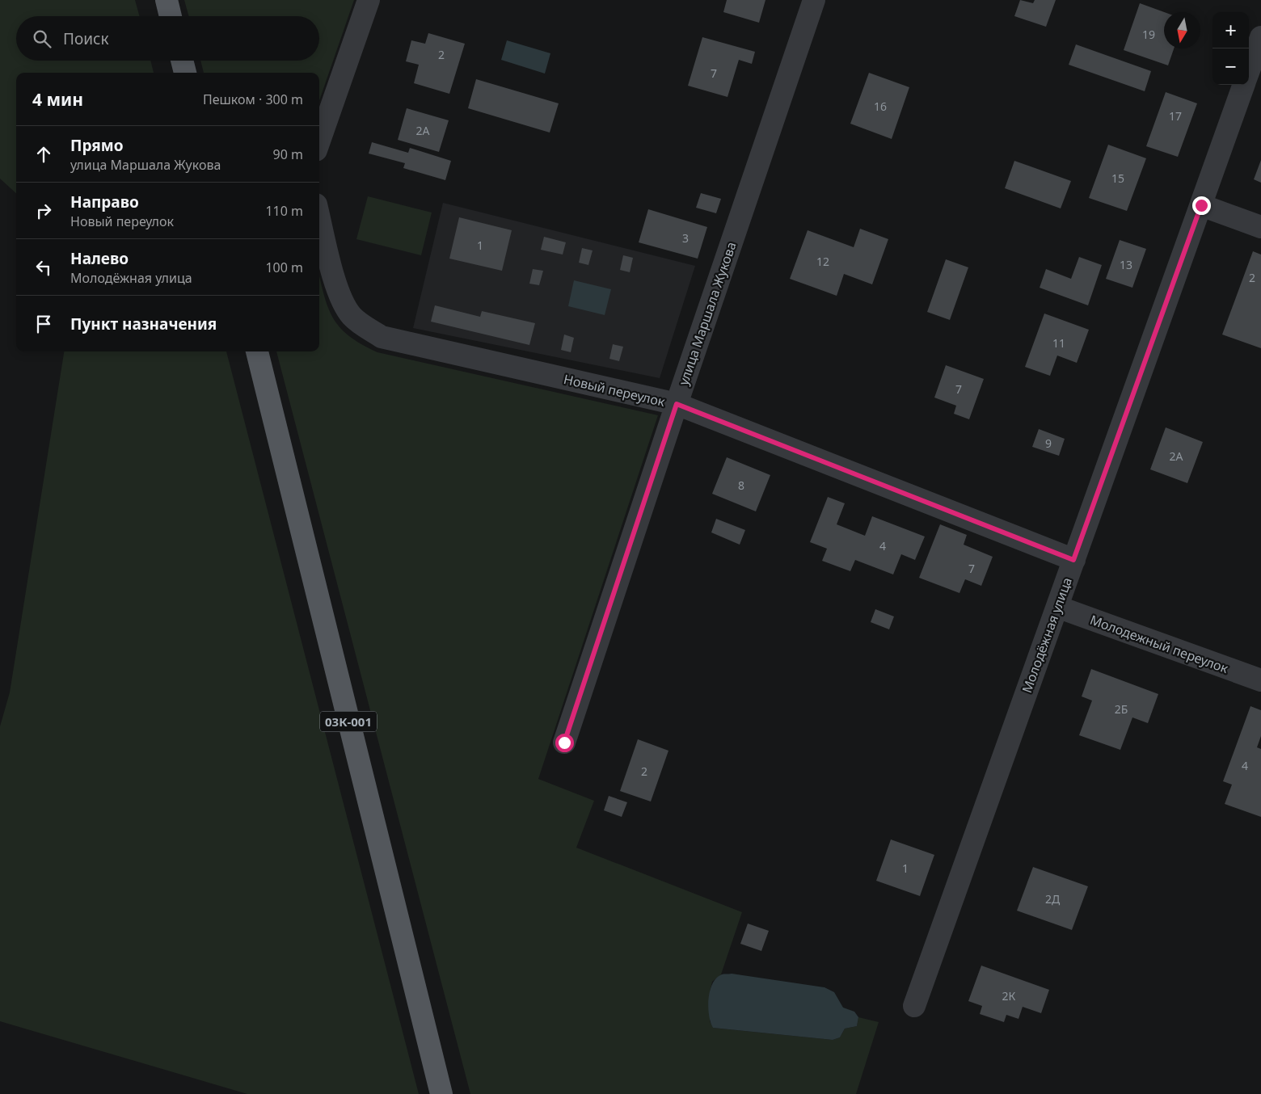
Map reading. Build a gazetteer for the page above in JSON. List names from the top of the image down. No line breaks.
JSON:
{"streets":{"main road":["03К-001"],"street":["улица Маршала Жукова","Новый переулок","Молодёжная улица","Молодежный переулок"]},"crossings":[["улица Маршала Жукова","Новый переулок"],["Новый переулок","Молодёжная улица"],["Молодёжная улица","Молодежный переулок"]],"house_numbers":["19","2","7","16","17","2А","15","3","1","12","13","2","11","7","9","2А","8","4","7","2Б","4","2","1","2Д","2К"],"north":"bottom","page":{"map_buttons":["+","−"],"search":"Поиск","heading":["4 мин","Пешком · 300 m"],"list":[["Прямо","улица Маршала Жукова","90 m"],["Направо","Новый переулок","110 m"],["Налево","Молодёжная улица","100 m"],"Пункт назначения"]}}
